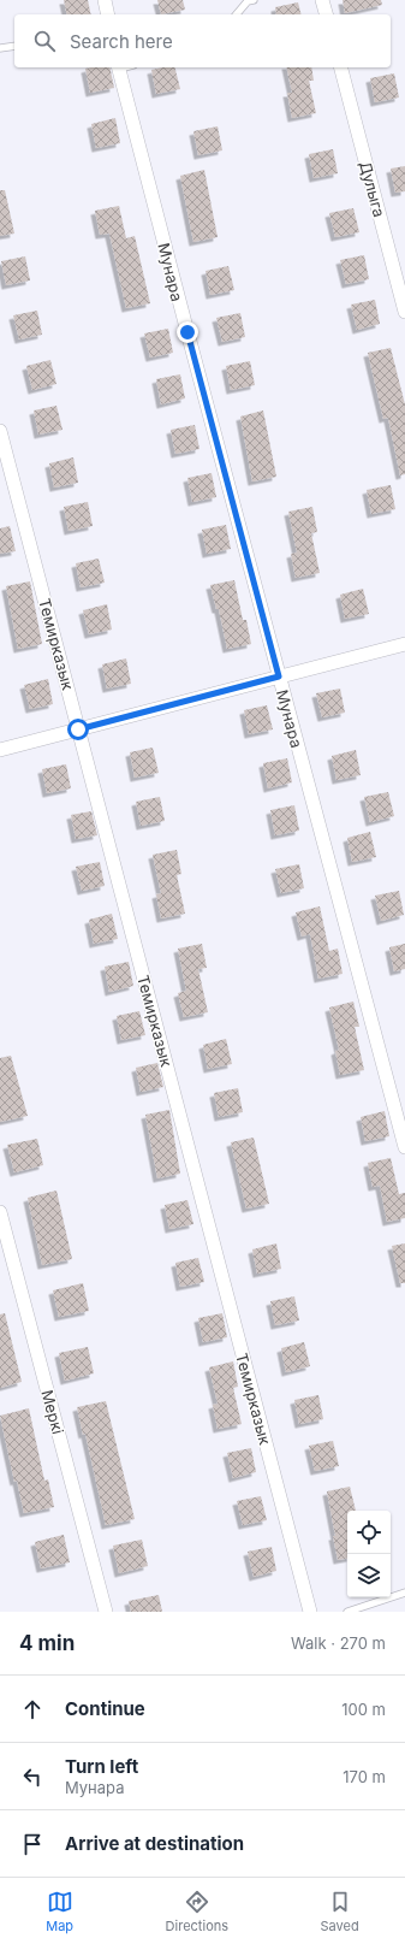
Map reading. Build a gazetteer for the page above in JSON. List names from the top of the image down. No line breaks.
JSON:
{"streets":{"street":["Дулыга","Мунара","Темирказык","Меркі"]},"page":{"search":"Search here","heading":["4 min","Walk · 270 m"],"list":[["Continue","100 m"],["Turn left","Мунара","170 m"],"Arrive at destination"],"nav":["Map","Directions","Saved"]}}
